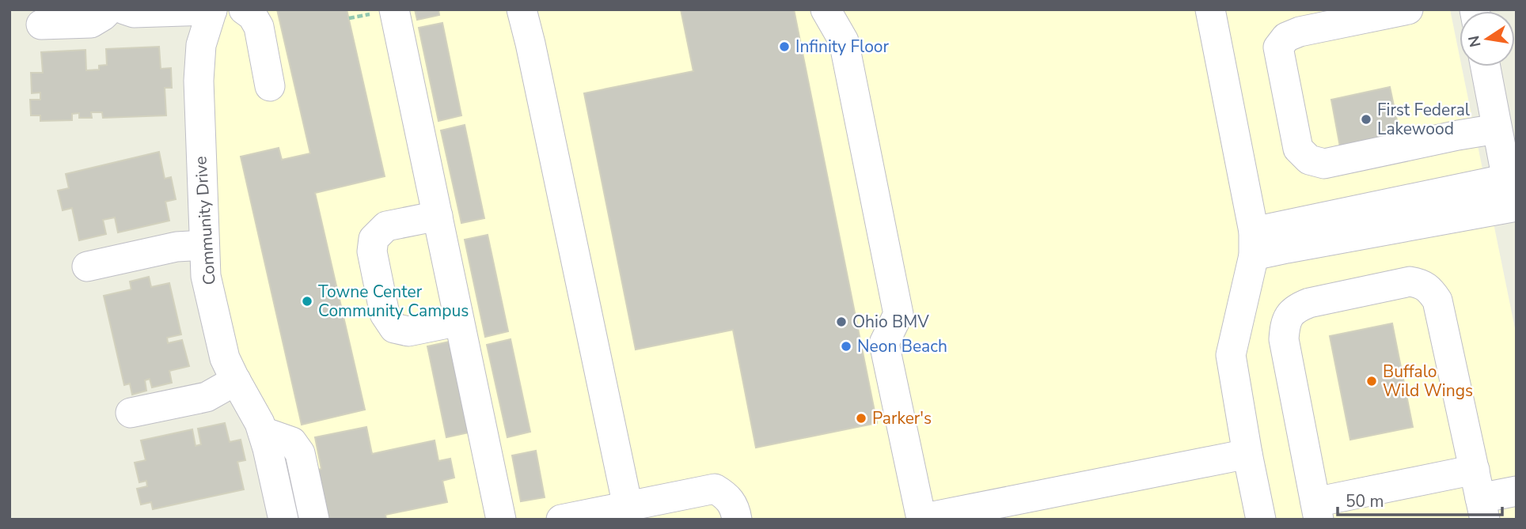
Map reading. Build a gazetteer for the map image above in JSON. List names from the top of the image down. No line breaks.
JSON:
{"streets":{"street":["Community Drive"]},"places":["Infinity Floor","First Federal Lakewood","Towne Center Community Campus","Ohio BMV","Neon Beach","Buffalo Wild Wings","Parker's"],"scale_bar":"50 m","north":"left"}
